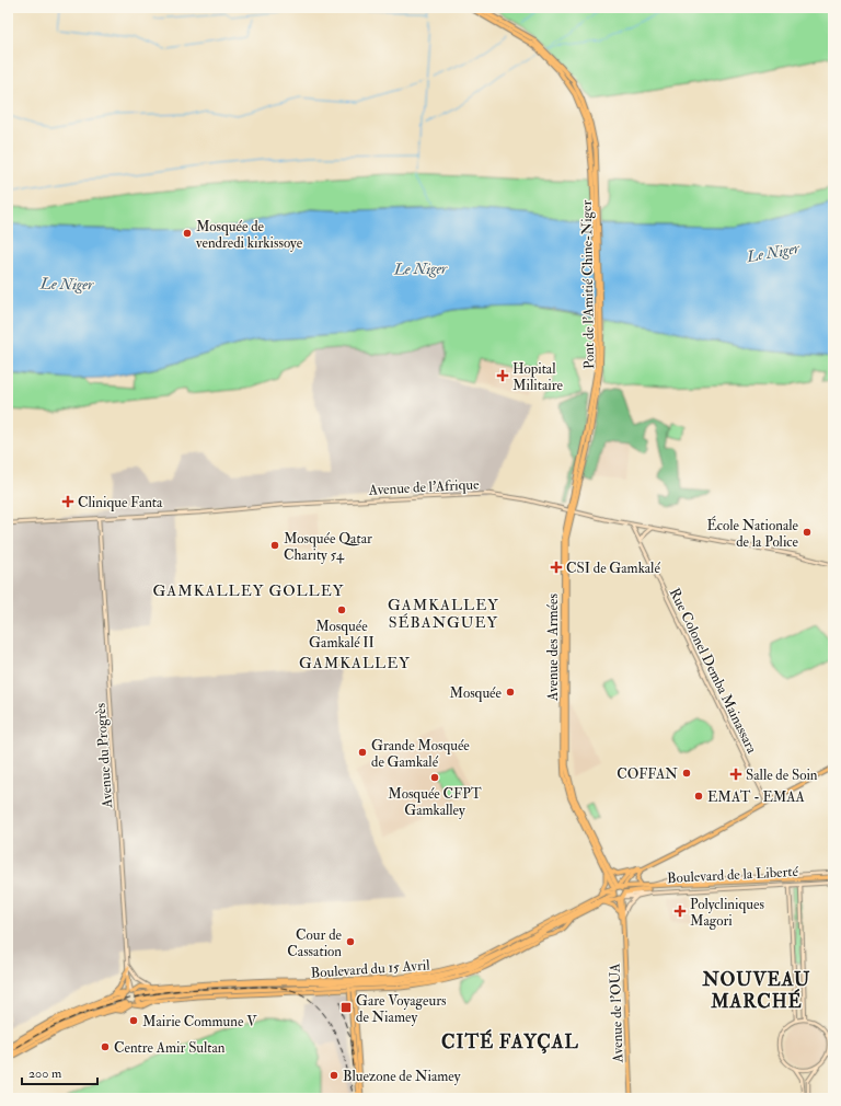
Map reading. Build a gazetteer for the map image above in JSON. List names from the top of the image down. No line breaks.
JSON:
{"streets":{"highway":["Pont de l'Amitié Chine-Niger","Avenue des Armées","Boulevard de la Liberté","Boulevard du 15 Avril"],"main road":["Avenue de l'Afrique","Rue Colonel Demba Mainassara","Avenue du Progrès","Avenue de l'OUA"]},"crossings":[["Pont de l'Amitié Chine-Niger","Avenue des Armées"],["Avenue de l'Afrique","Avenue des Armées"],["Avenue de l'Afrique","Rue Colonel Demba Mainassara"],["Avenue de l'Afrique","Avenue du Progrès"],["Avenue des Armées","Boulevard du 15 Avril"],["Avenue du Progrès","Boulevard du 15 Avril"],["Boulevard de la Liberté","Boulevard du 15 Avril"],["Boulevard de la Liberté","Avenue de l'OUA"],["Boulevard du 15 Avril","Avenue de l'OUA"]],"districts":["GAMKALLEY GOLLEY","GAMKALLEY SÉBANGUEY","GAMKALLEY","NOUVEAU MARCHÉ","CITÉ FAYÇAL"],"water":["Le Niger"],"places":{"other":["Mosquée de vendredi kirkissoye","École Nationale de la Police","Mosquée Qatar Charity 54","Mosquée Gamkalé II","Mosquée","Grande Mosquée de Gamkalé","COFFAN","Mosquée CFPT Gamkalley","EMAT - EMAA","Cour de Cassation","Mairie Commune V","Centre Amir Sultan","Bluezone de Niamey"],"health":["Hopital Militaire","Clinique Fanta","CSI de Gamkalé","Salle de Soin","Polycliniques Magori"],"transit":["Gare Voyageurs de Niamey"]},"scale_bar":"200 m"}
